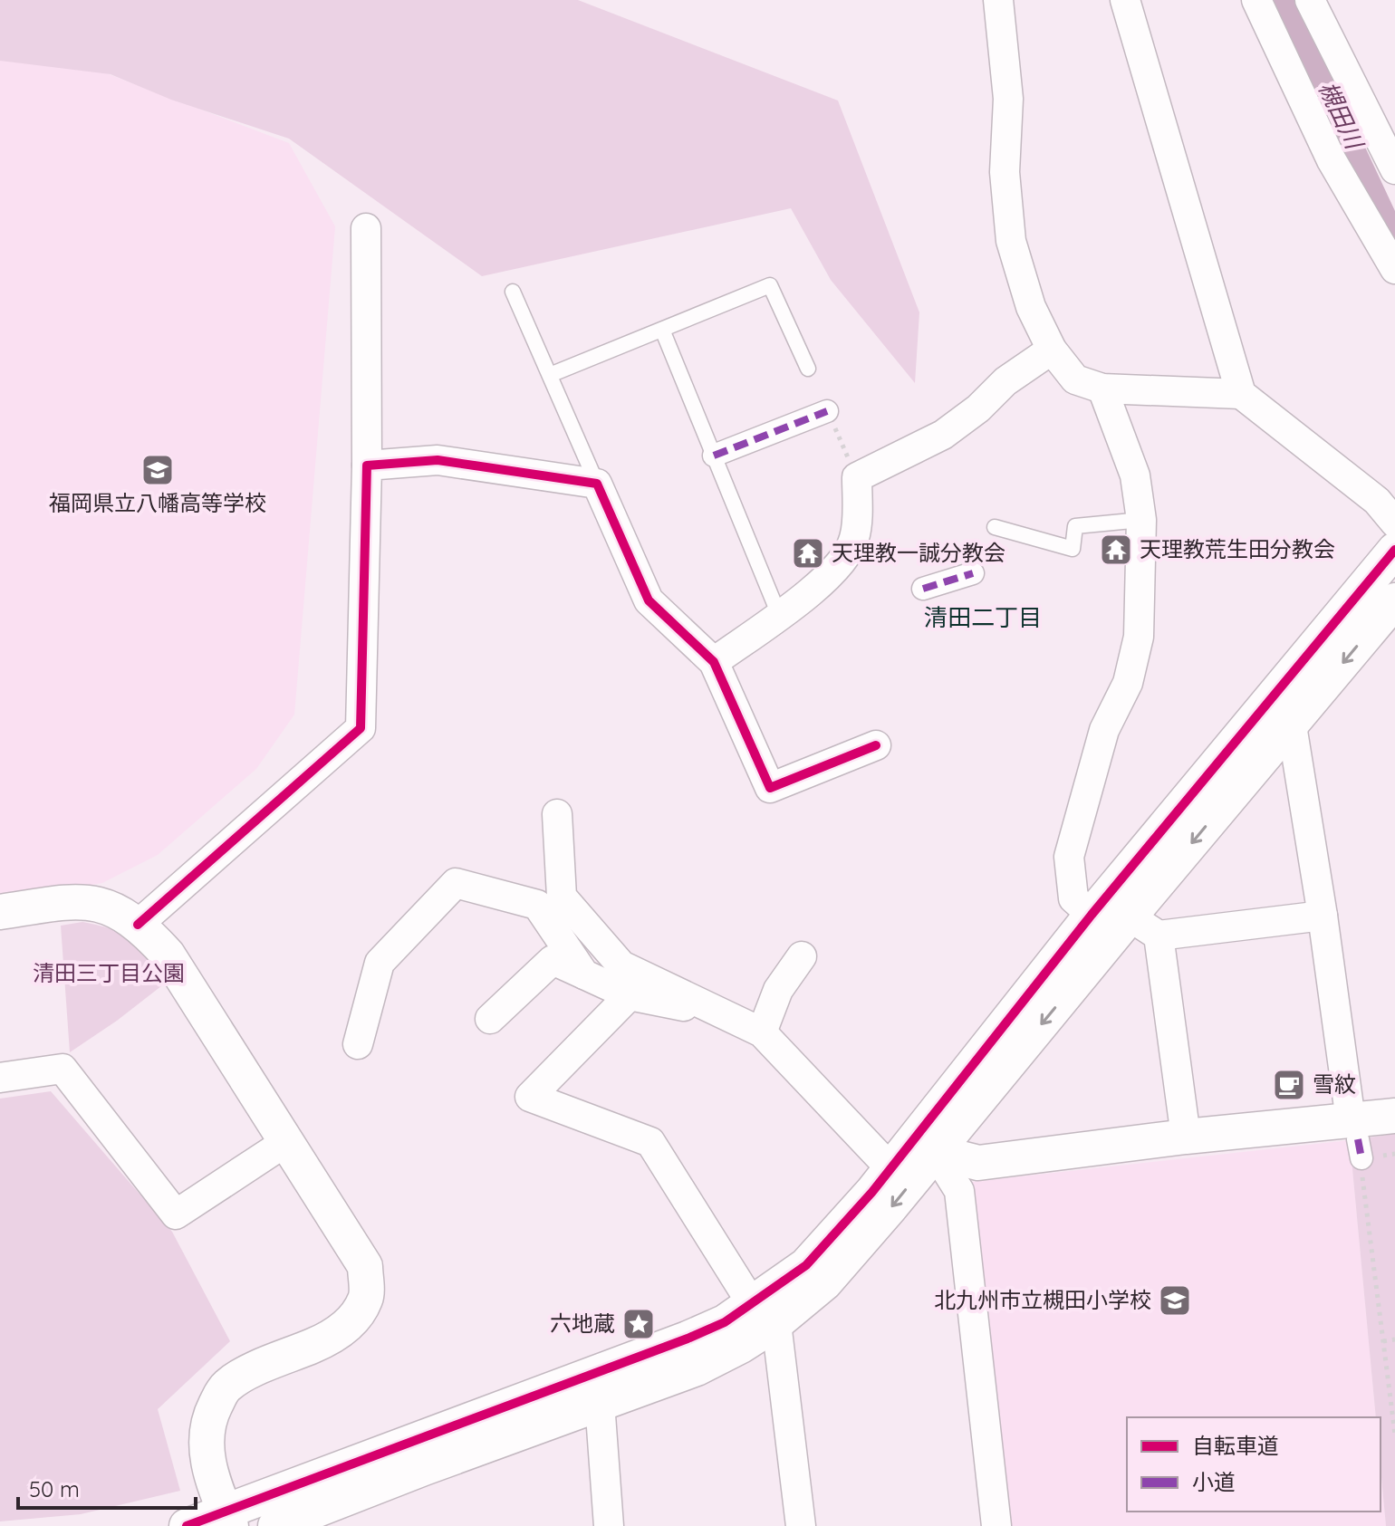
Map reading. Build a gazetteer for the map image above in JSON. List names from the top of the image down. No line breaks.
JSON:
{"districts":["清田二丁目"],"water":["槻田川"],"parks":["清田三丁目公園"],"places":{"school or university":["福岡県立八幡高等学校","北九州市立槻田小学校"],"temple":["天理教荒生田分教会","天理教一誠分教会"],"cafe":["雪紋"],"place":["六地蔵"]},"legend":["自転車道","小道"],"scale_bar":"50 m"}
